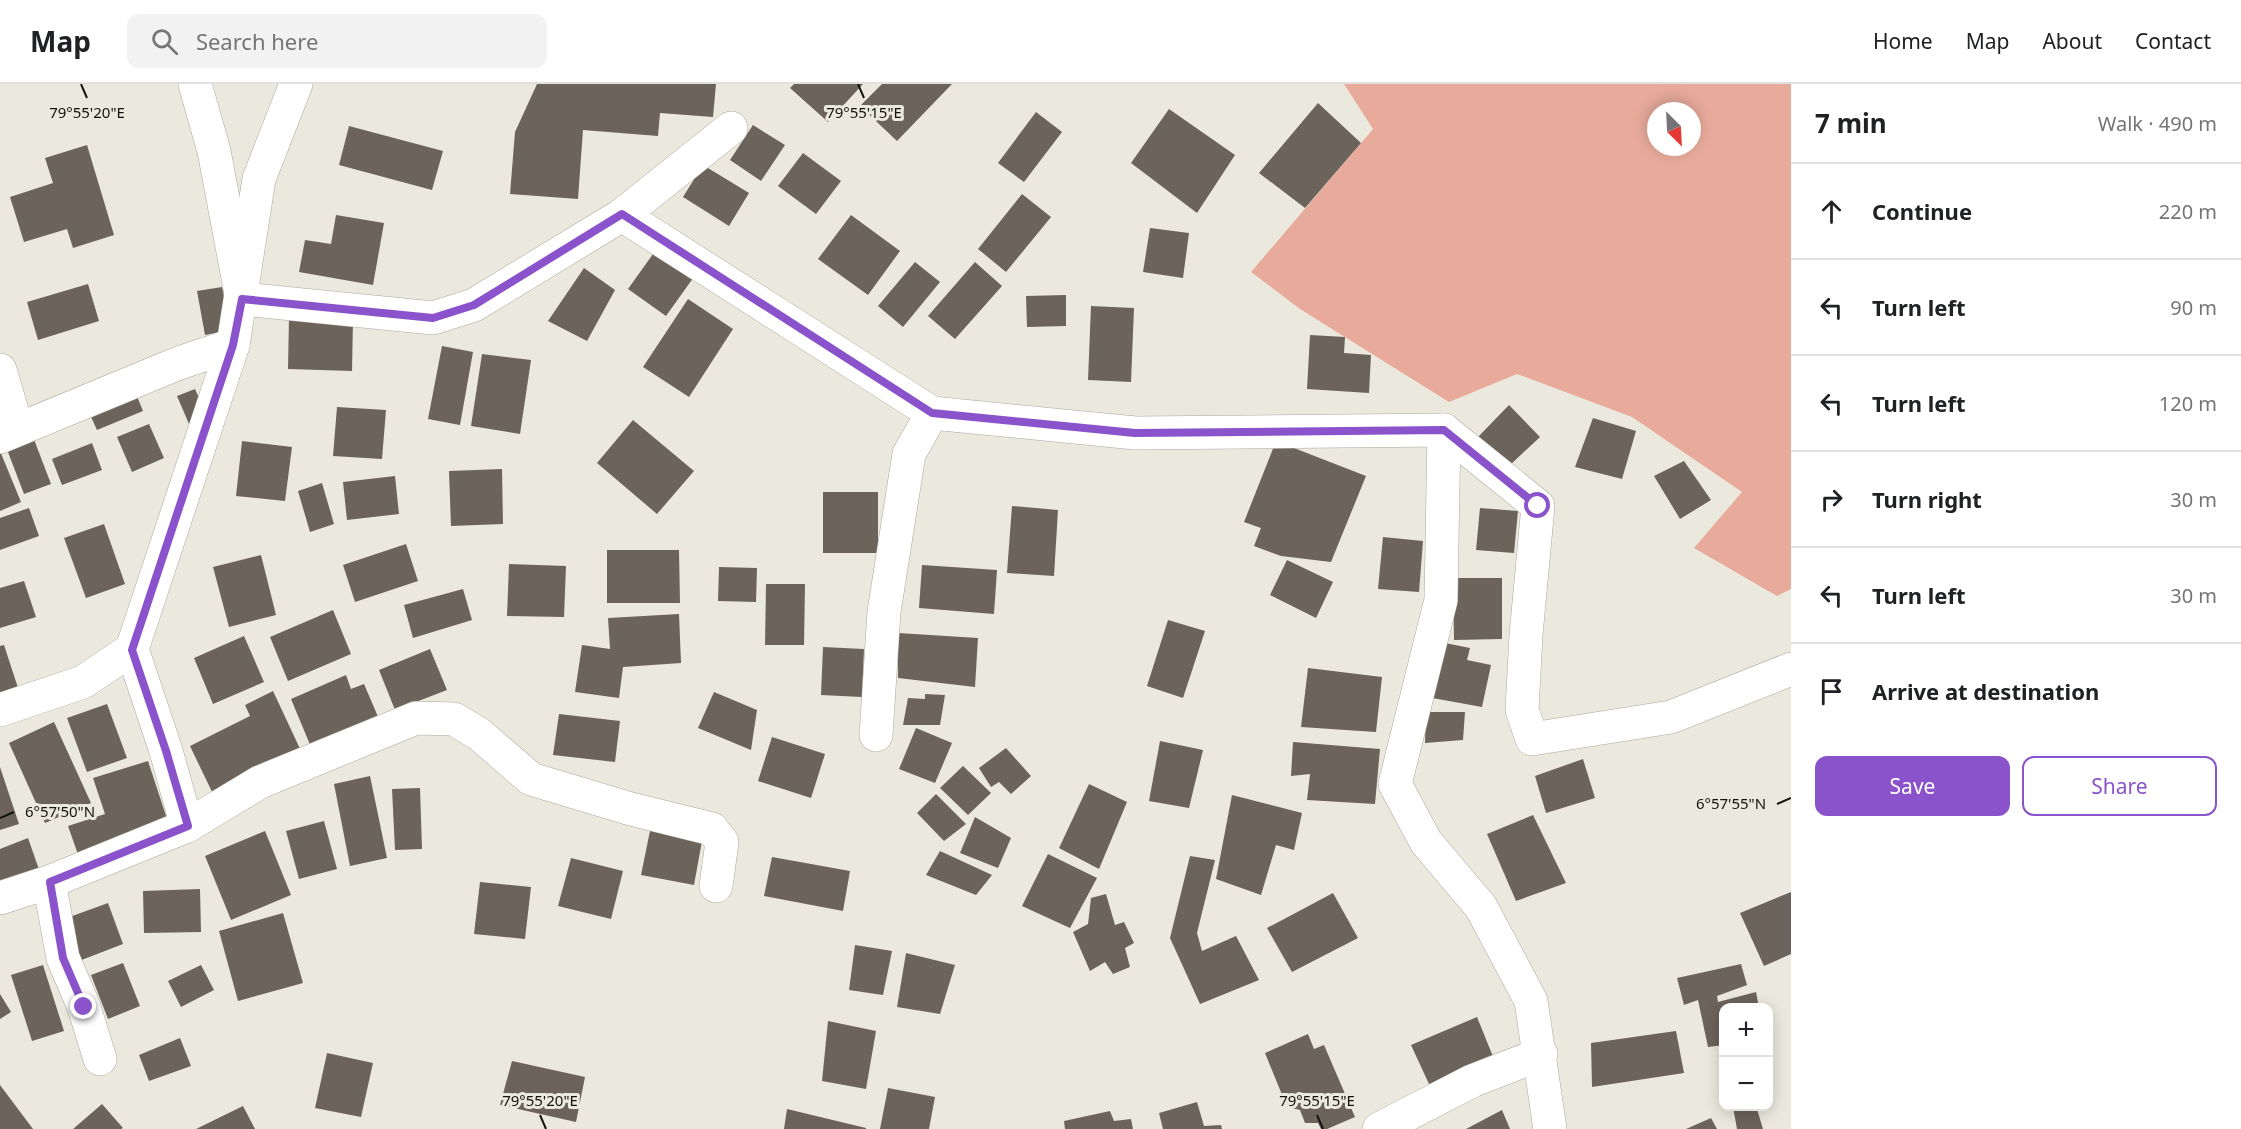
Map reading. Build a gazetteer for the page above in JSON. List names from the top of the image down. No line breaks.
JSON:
{"north":"bottom right","page":{"header":"Map","search":"Search here","nav":["Home","Map","About","Contact"],"heading":["7 min","Walk · 490 m"],"list":[["Continue","220 m"],["Turn left","90 m"],["Turn left","120 m"],["Turn right","30 m"],["Turn left","30 m"],"Arrive at destination"],"buttons":["Save","Share"],"map_buttons":["+","−"]},"coordinates":["79°55'20\"E","79°55'15\"E","6°57'55\"N","6°57'50\"N"]}
